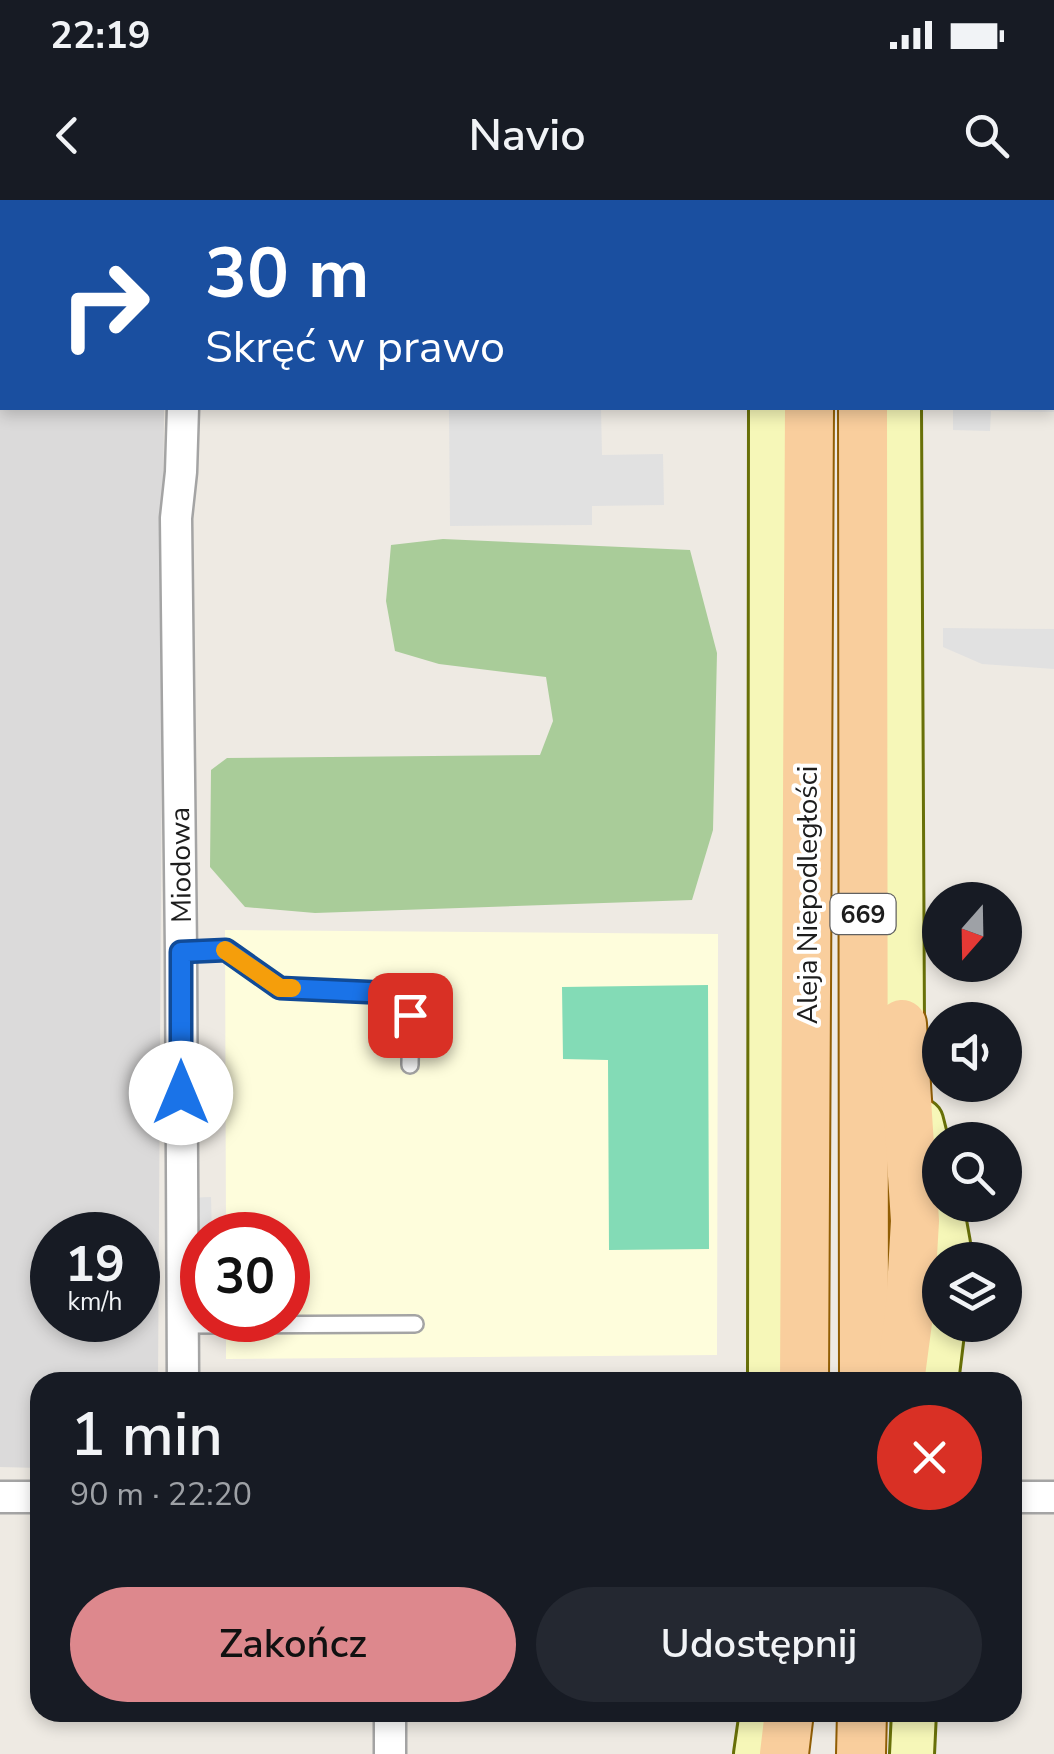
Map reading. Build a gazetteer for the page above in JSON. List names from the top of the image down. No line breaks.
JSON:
{"streets":{"main road":["Aleja Niepodległości","669"],"street":["Miodowa"]},"north":"bottom","page":{"status":"22:19","header":"Navio","turn":["30 m","Skręć w prawo"],"speed":"19 km/h","limit":"30","heading":["1 min","90 m · 22:20"],"buttons":["Zakończ","Udostępnij"]}}
